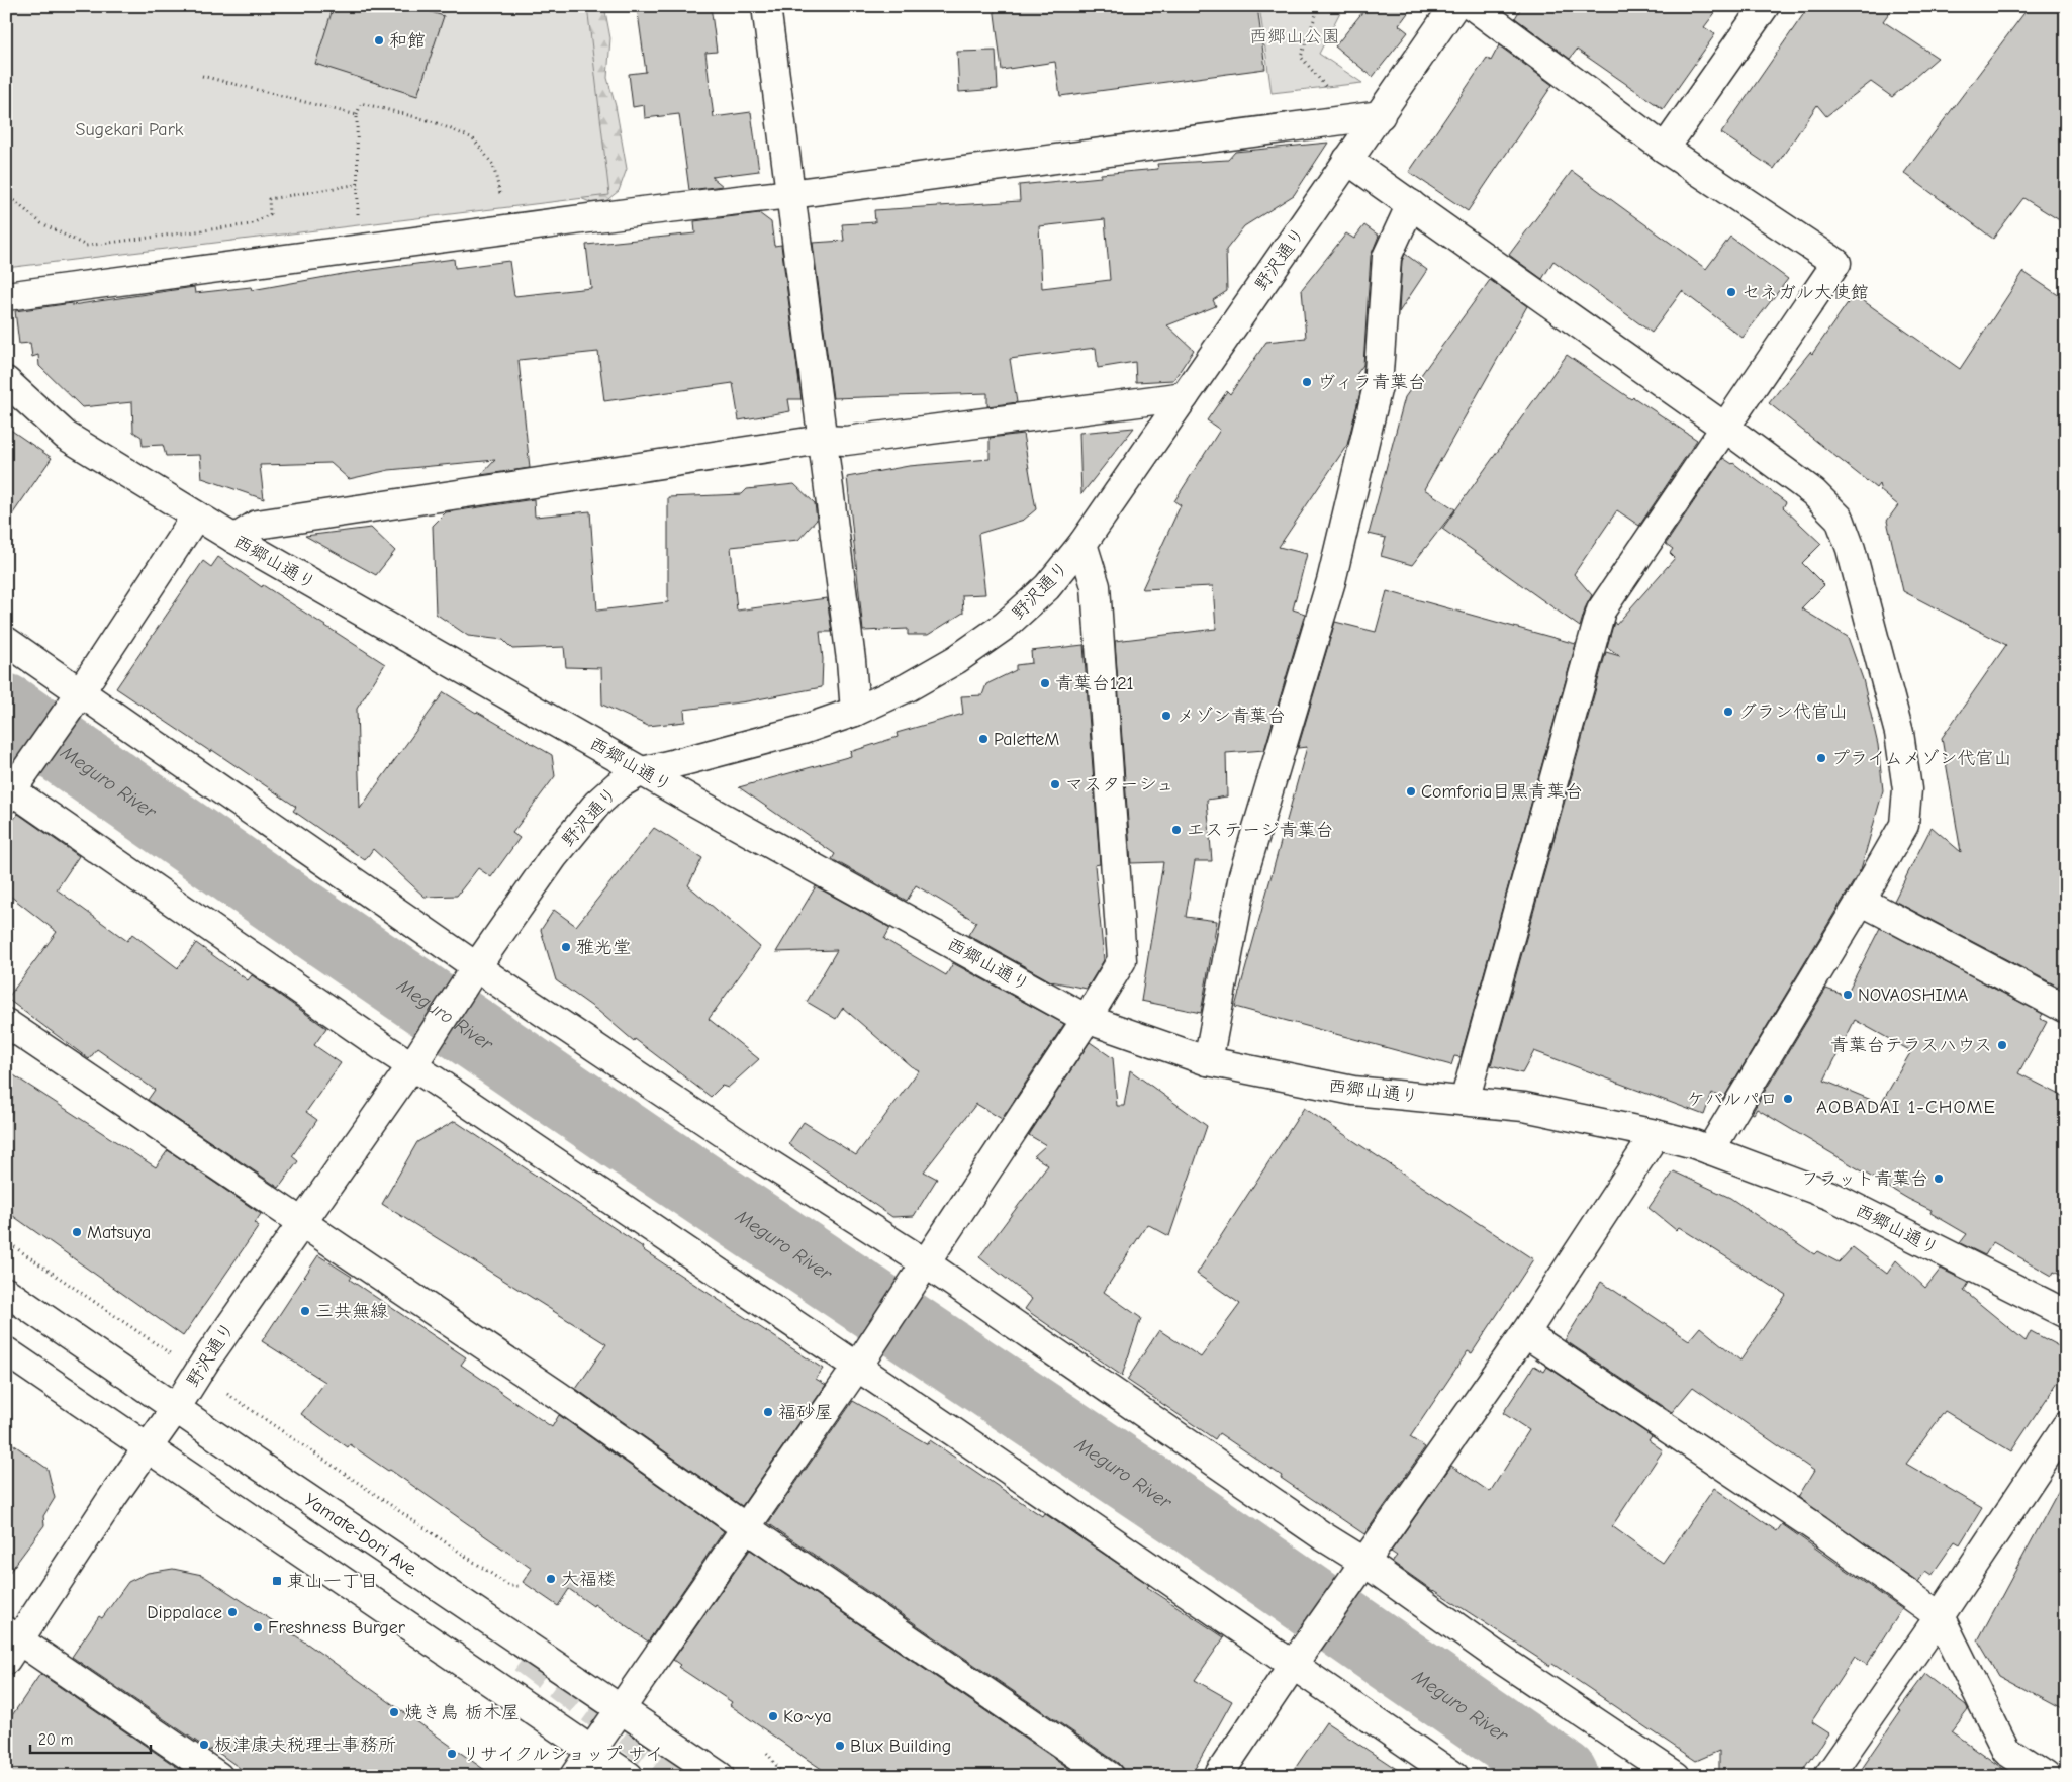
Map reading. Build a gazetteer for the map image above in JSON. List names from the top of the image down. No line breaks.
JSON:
{"streets":{"street":["野沢通り","西郷山通り","Yamate-Dori Ave."]},"crossings":[["野沢通り","西郷山通り"],["野沢通り","Yamate-Dori Ave."]],"districts":["AOBADAI 1-CHOME"],"water":["Meguro River"],"parks":["西郷山公園","Sugekari Park"],"places":{"other":["和館","セネガル大使館","ヴィラ青葉台","青葉台121","グラン代官山","メゾン青葉台","PaletteM","プライムメゾン代官山","マスターシュ","Comforia目黒青葉台","エステージ青葉台","雅光堂","NOVAOSHIMA","青葉台テラスハウス","ケバルパロ","フラット青葉台","Matsuya","三共無線","福砂屋","大福楼","Dippalace","Freshness Burger","焼き鳥 栃木屋","Ko~ya","板津康夫税理士事務所","Blux Building","リサイクルショップ サイ"],"transit":["東山一丁目"]},"scale_bar":"20 m"}
